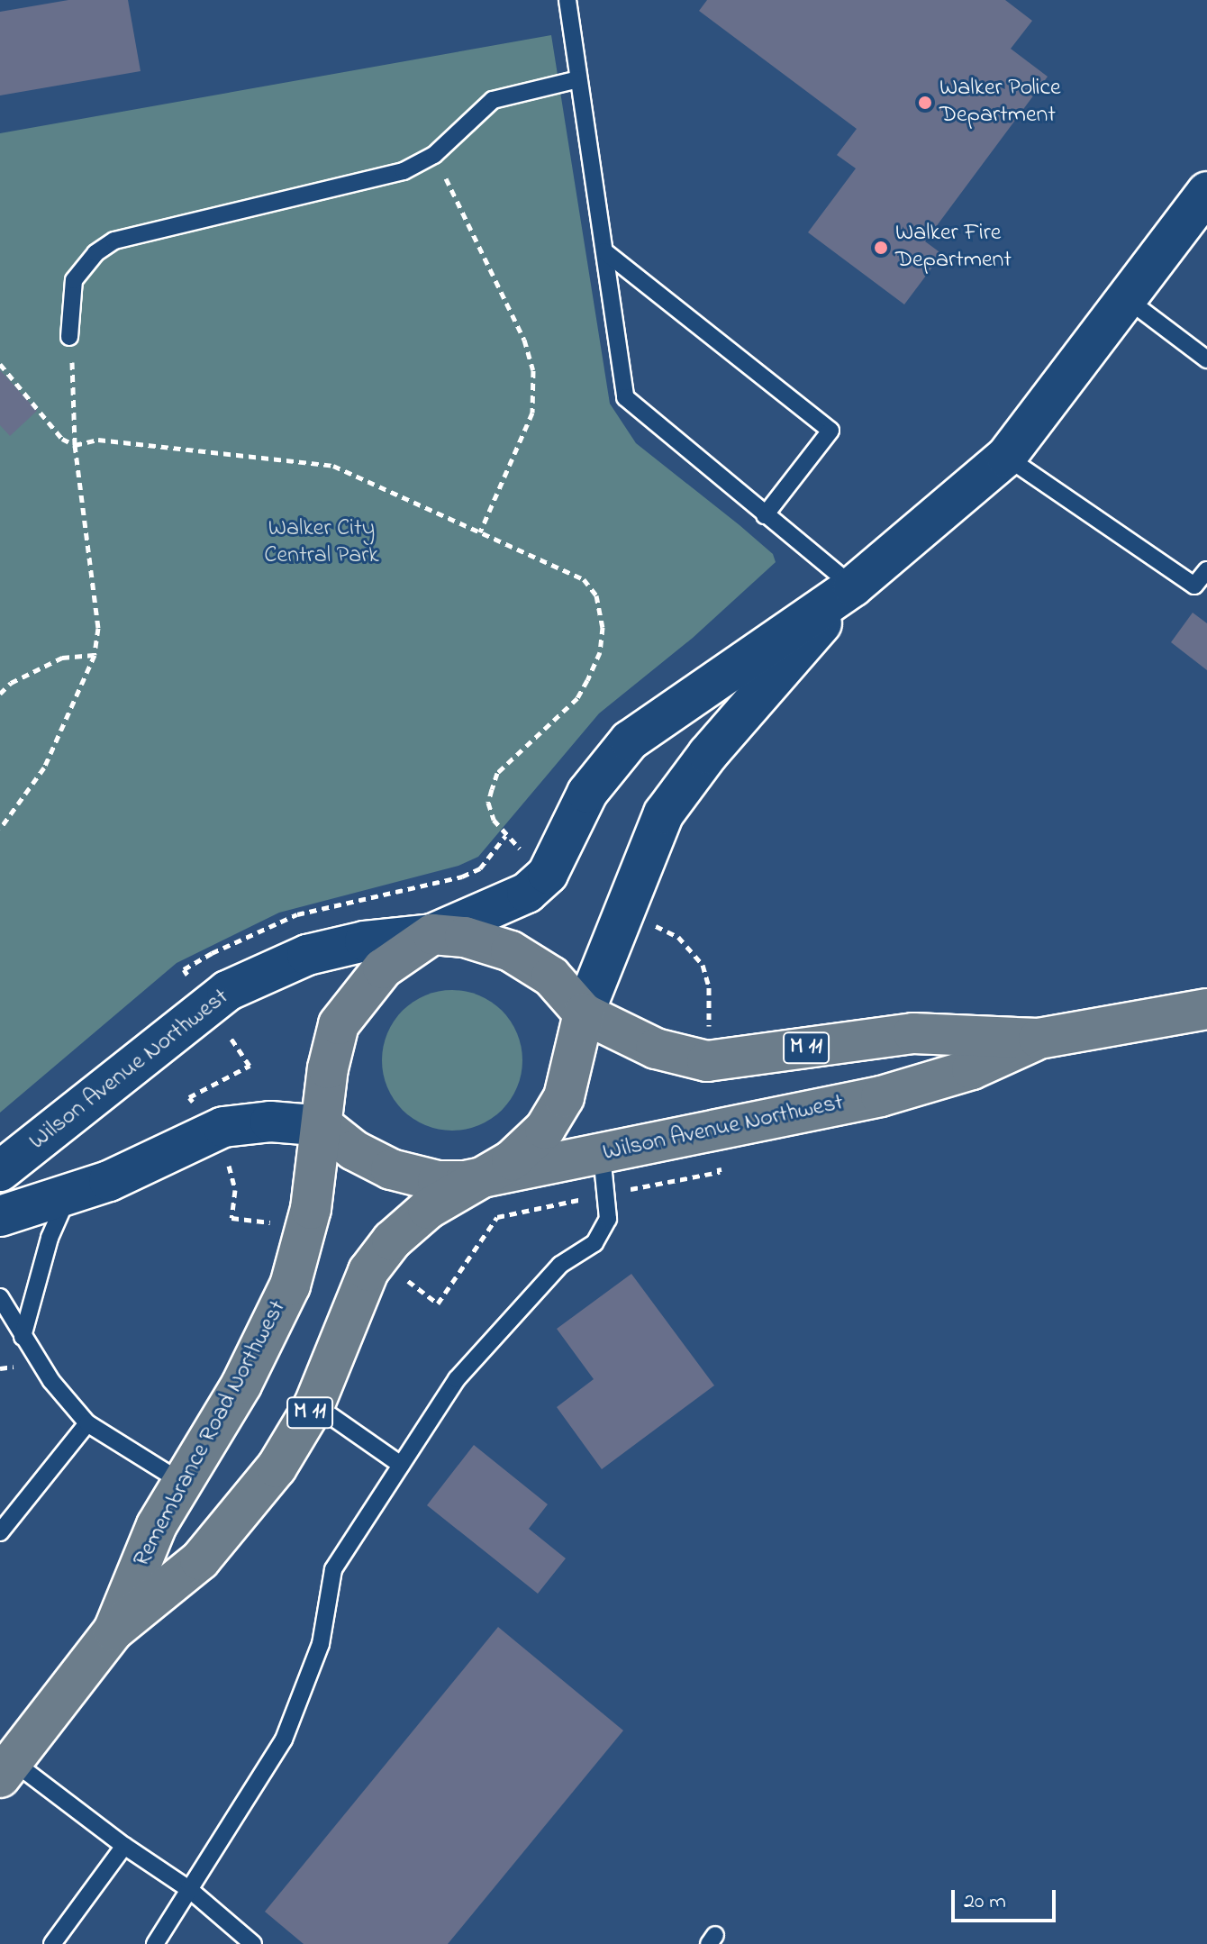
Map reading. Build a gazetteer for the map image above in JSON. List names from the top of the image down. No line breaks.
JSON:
{"streets":{"main road":["M 11","Wilson Avenue Northwest","Remembrance Road Northwest"]},"crossings":[["Wilson Avenue Northwest","Remembrance Road Northwest"]],"parks":["Walker City Central Park"],"places":["Walker Police Department","Walker Fire Department"],"scale_bar":"20 m"}
